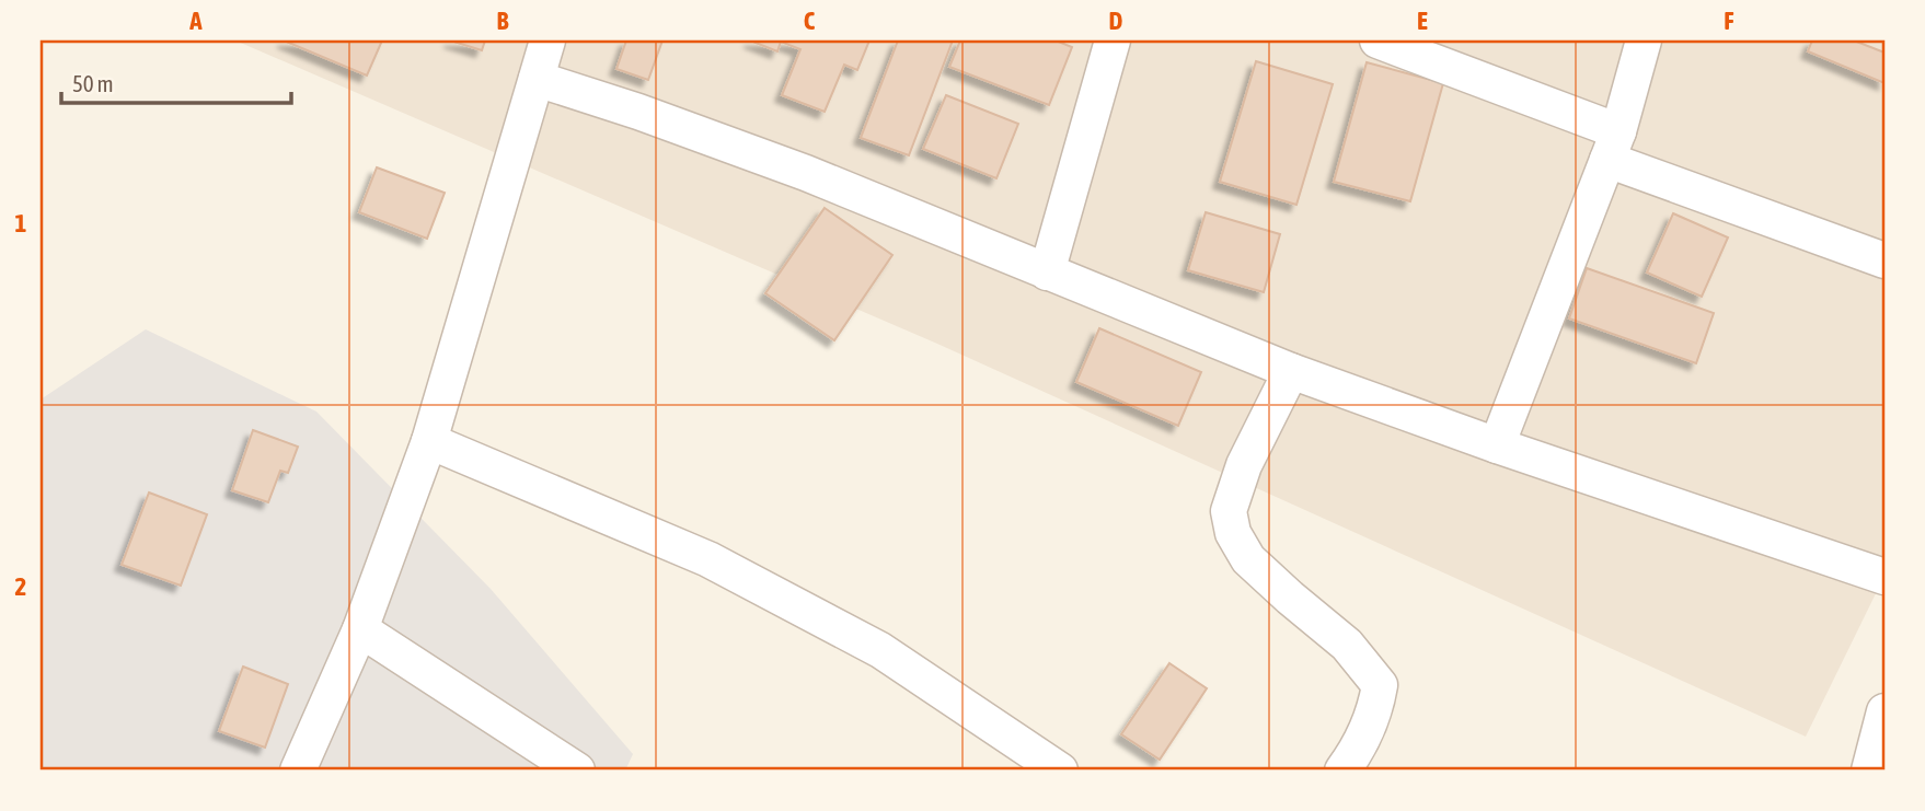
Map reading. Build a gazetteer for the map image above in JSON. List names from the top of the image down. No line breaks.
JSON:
{"scale_bar":"50 m","grid":{"columns":["A","B","C","D","E","F"],"rows":["1","2"]}}
